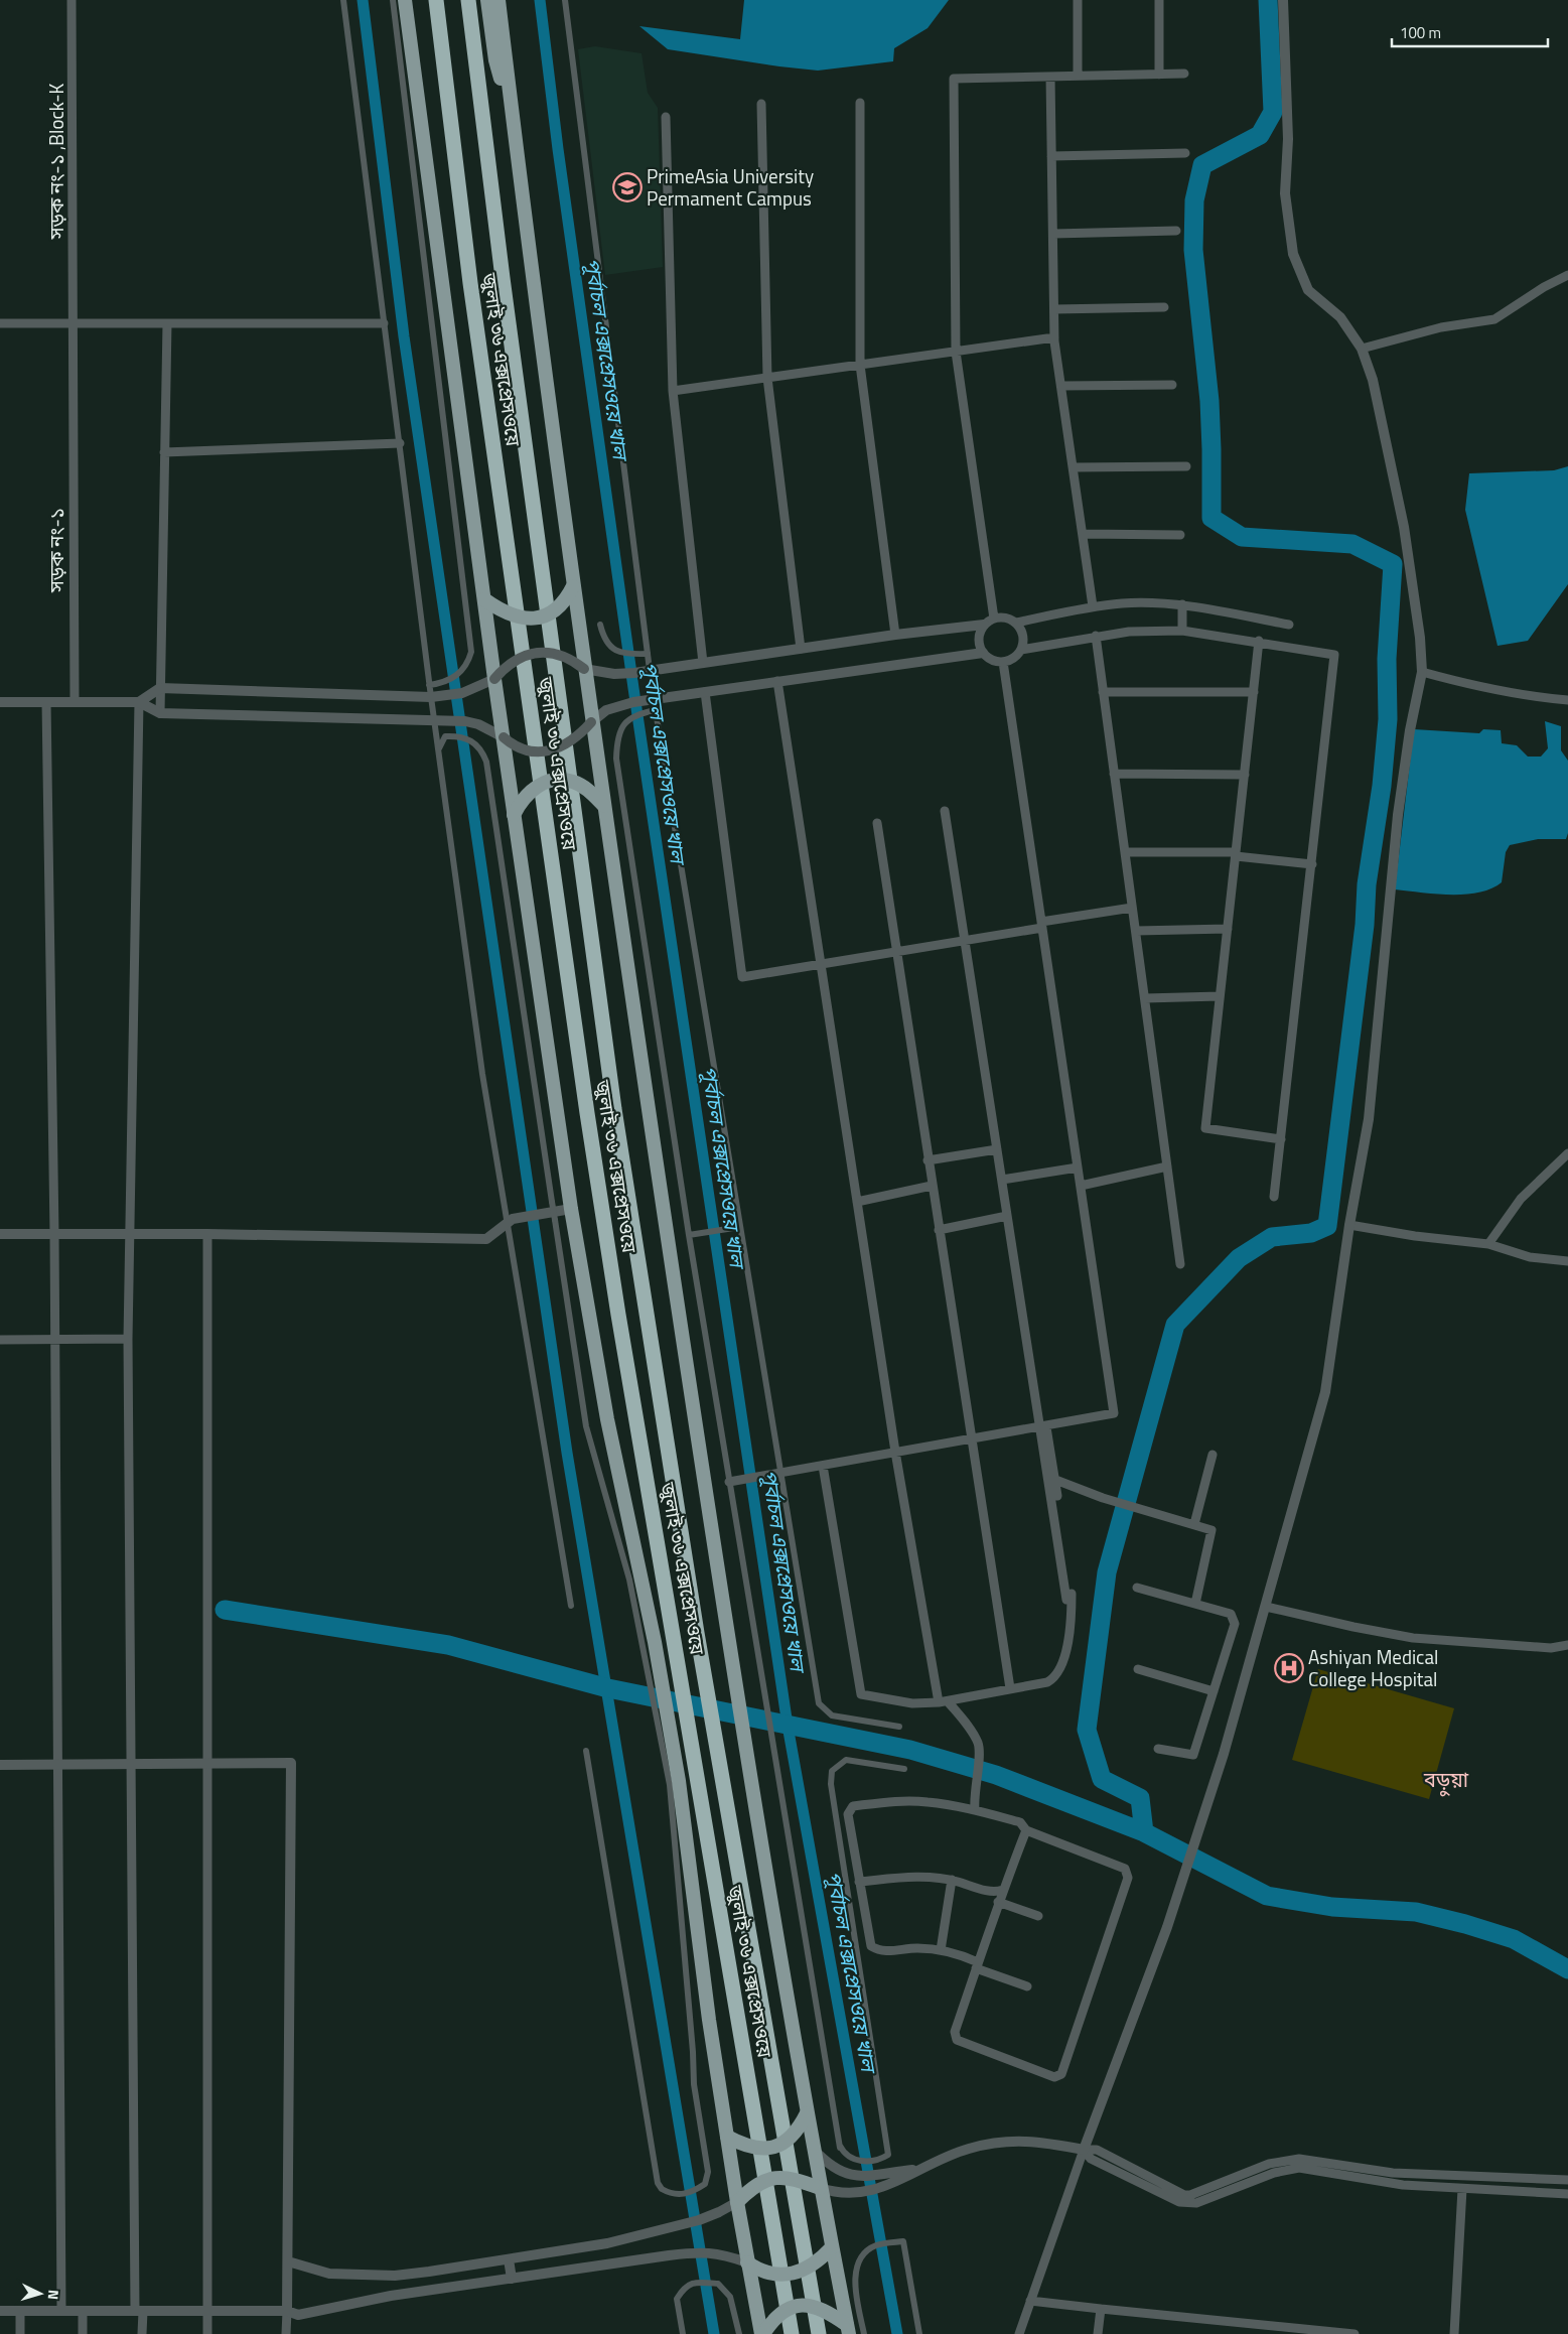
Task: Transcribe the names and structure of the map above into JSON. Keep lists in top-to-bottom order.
{
  "streets": {
    "highway": ["জুলাই ৩৬ এক্সপ্রেসওয়ে"],
    "street": ["সড়ক নং-১ ,Block-K", "সড়ক নং-১"]
  },
  "crossings": [
    ["সড়ক নং-১ ,Block-K", "সড়ক নং-১"]
  ],
  "districts": ["বড়ুয়া"],
  "water": ["পূর্বাচল এক্সপ্রেসওয়ে খাল"],
  "places": {
    "school or university": ["PrimeAsia University Permament Campus"],
    "hospital": ["Ashiyan Medical College Hospital"]
  },
  "scale_bar": "100 m",
  "north": "right"
}
